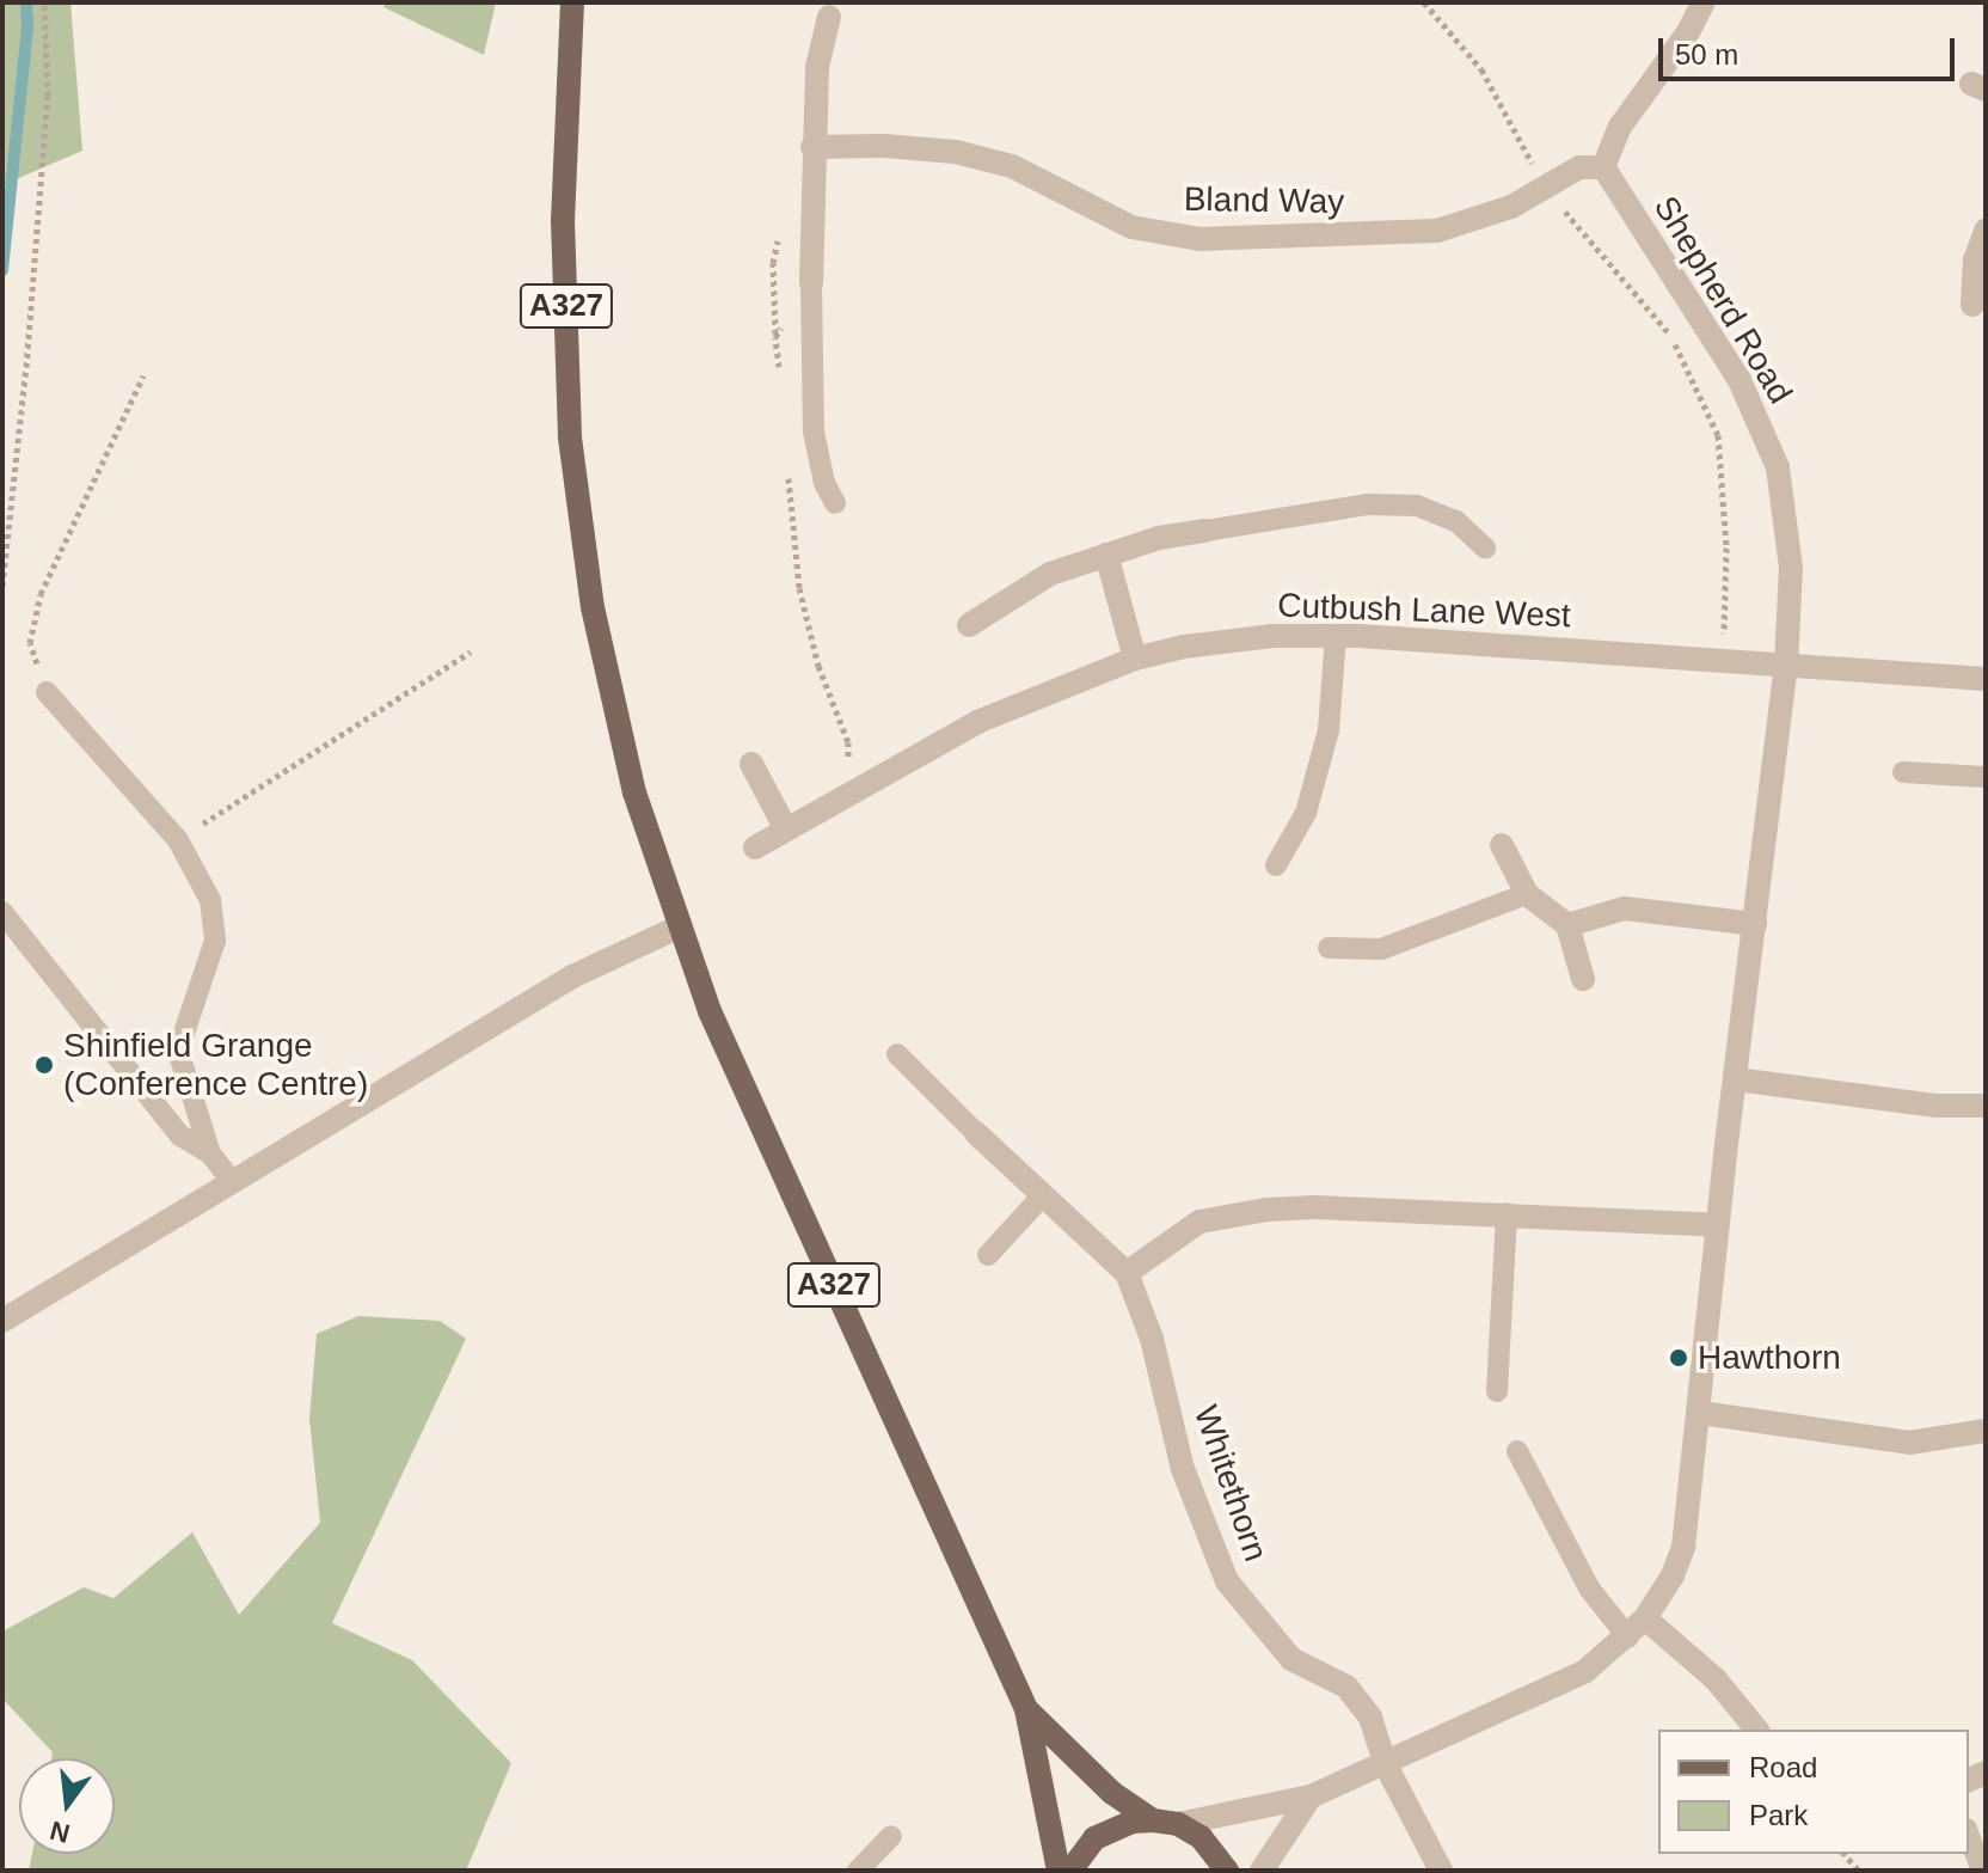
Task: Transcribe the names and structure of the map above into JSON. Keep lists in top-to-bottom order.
{
  "streets": {
    "main road": ["A327"],
    "street": [
      "Bland Way",
      "Shepherd Road",
      "Cutbush Lane West",
      "Whitethorn"
    ]
  },
  "crossings": [
    ["Bland Way", "Shepherd Road"],
    ["Shepherd Road", "Cutbush Lane West"]
  ],
  "places": ["Shinfield Grange (Conference Centre)", "Hawthorn"],
  "legend": ["Road", "Park"],
  "scale_bar": "50 m",
  "north": "bottom"
}
